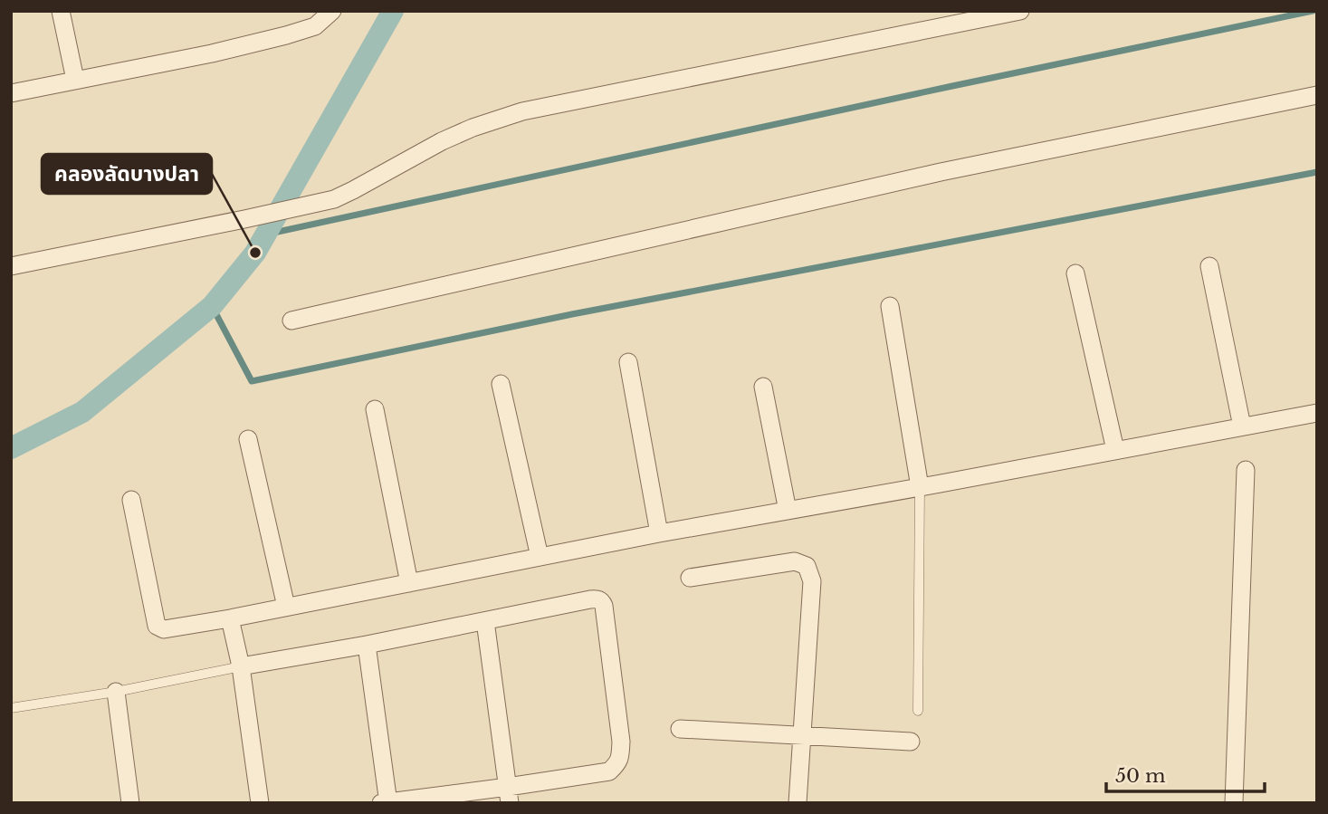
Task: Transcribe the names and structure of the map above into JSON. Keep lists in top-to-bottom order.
{
  "places": ["คลองลัดบางปลา"],
  "scale_bar": "50 m"
}
